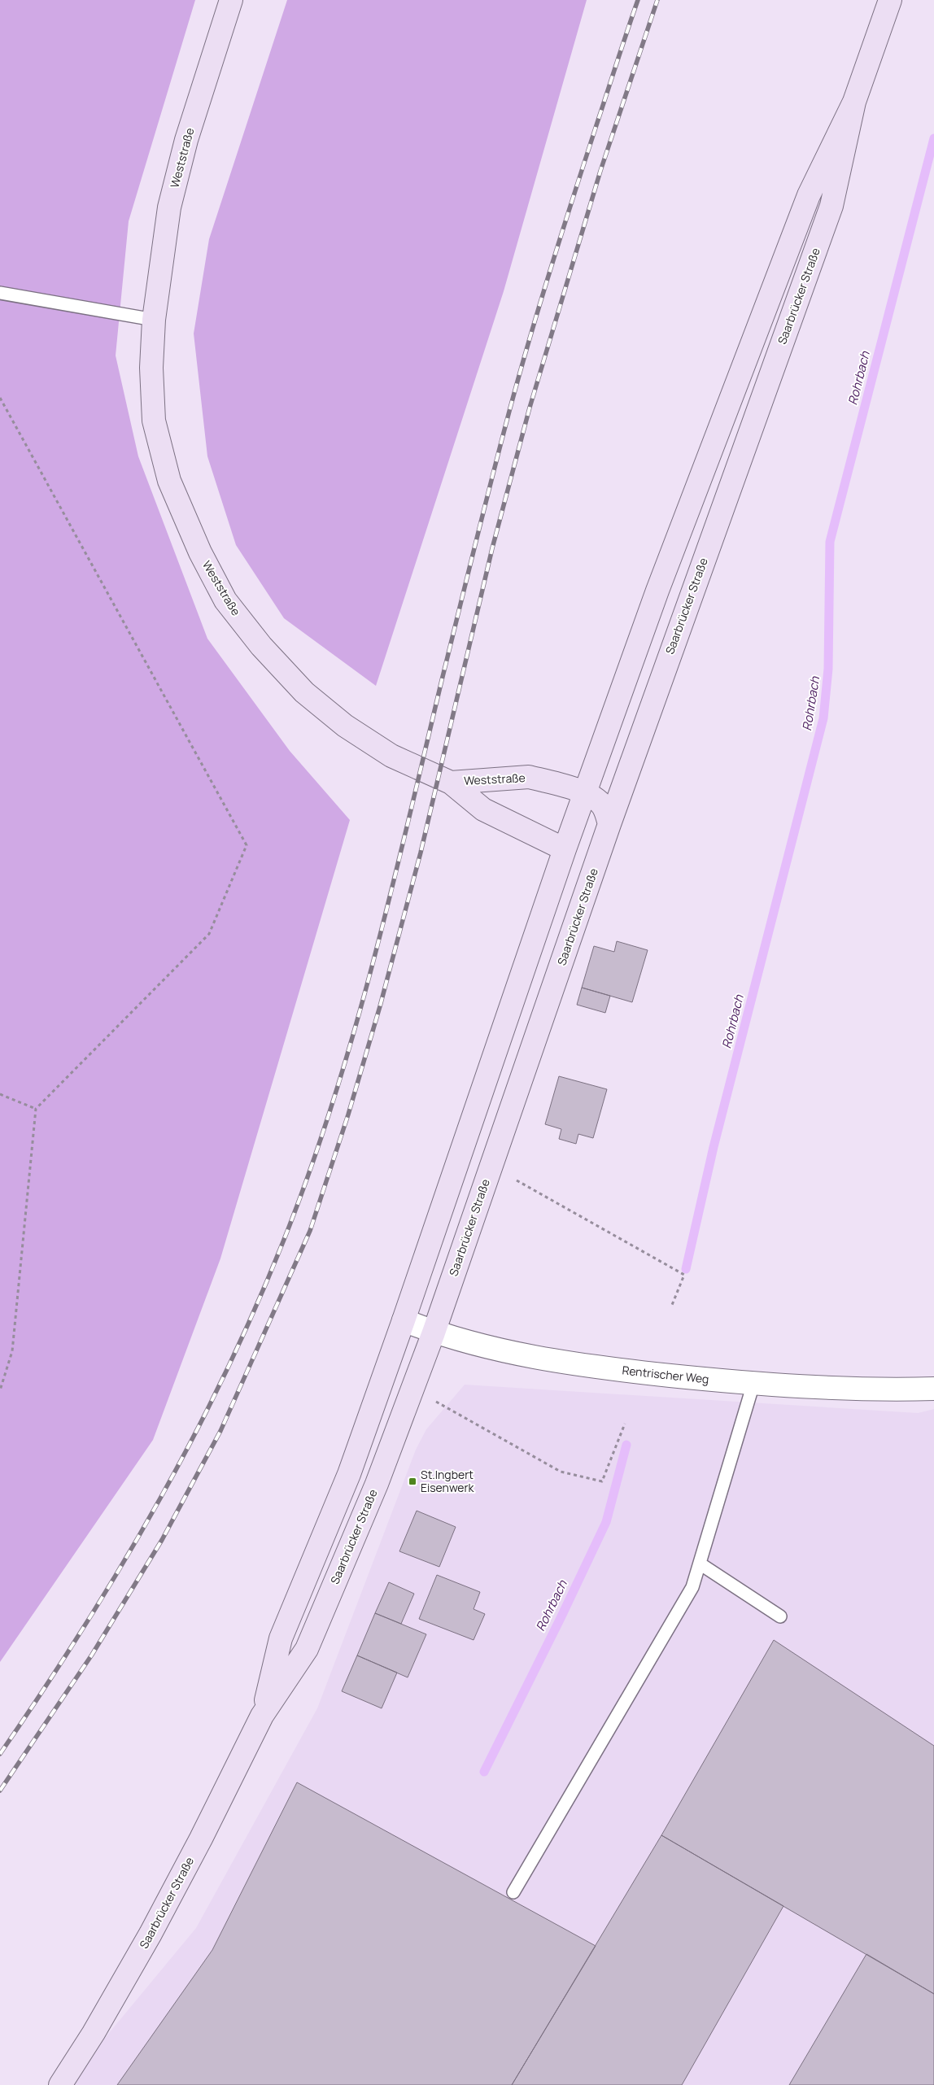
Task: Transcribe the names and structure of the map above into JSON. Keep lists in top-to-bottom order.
{
  "streets": {
    "main road": ["Weststraße", "Saarbrücker Straße"],
    "street": ["Rentrischer Weg"]
  },
  "crossings": [
    ["Weststraße", "Saarbrücker Straße"],
    ["Saarbrücker Straße", "Rentrischer Weg"]
  ],
  "water": ["Rohrbach"],
  "places": {
    "transit": ["St.Ingbert Eisenwerk"]
  }
}
